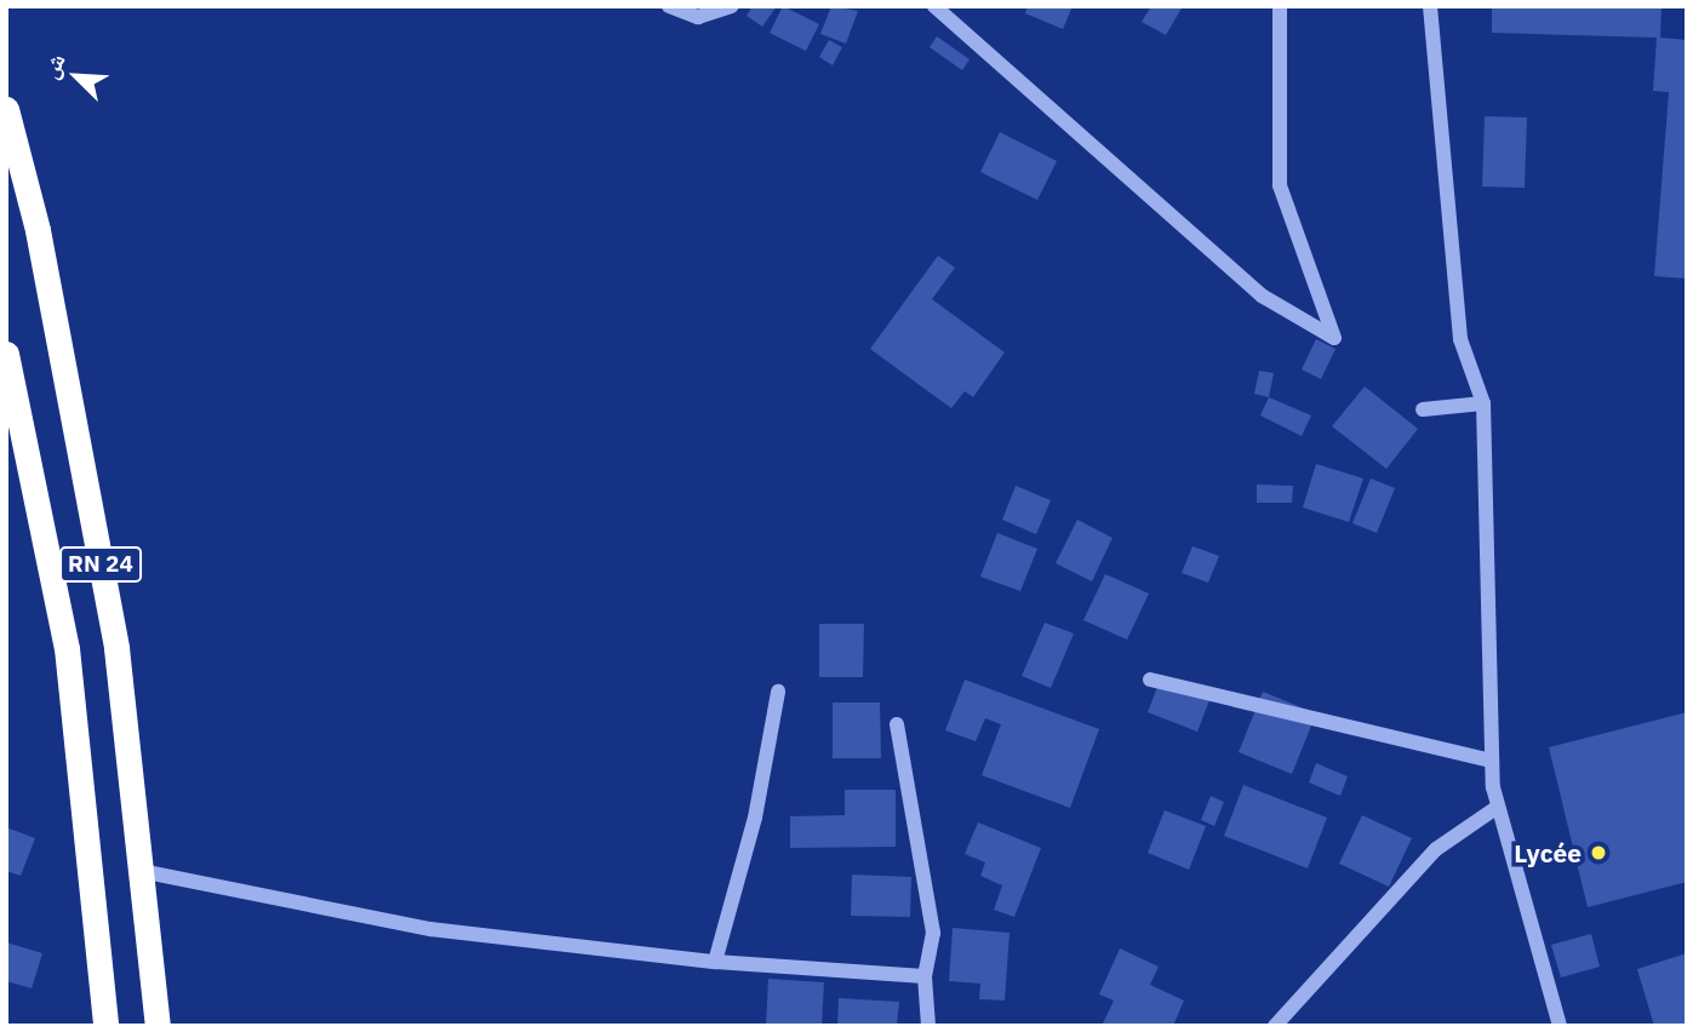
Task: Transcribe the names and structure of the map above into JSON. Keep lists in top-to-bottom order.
{
  "streets": {
    "highway": ["RN 24"]
  },
  "places": ["Lycée"],
  "north": "top left"
}
